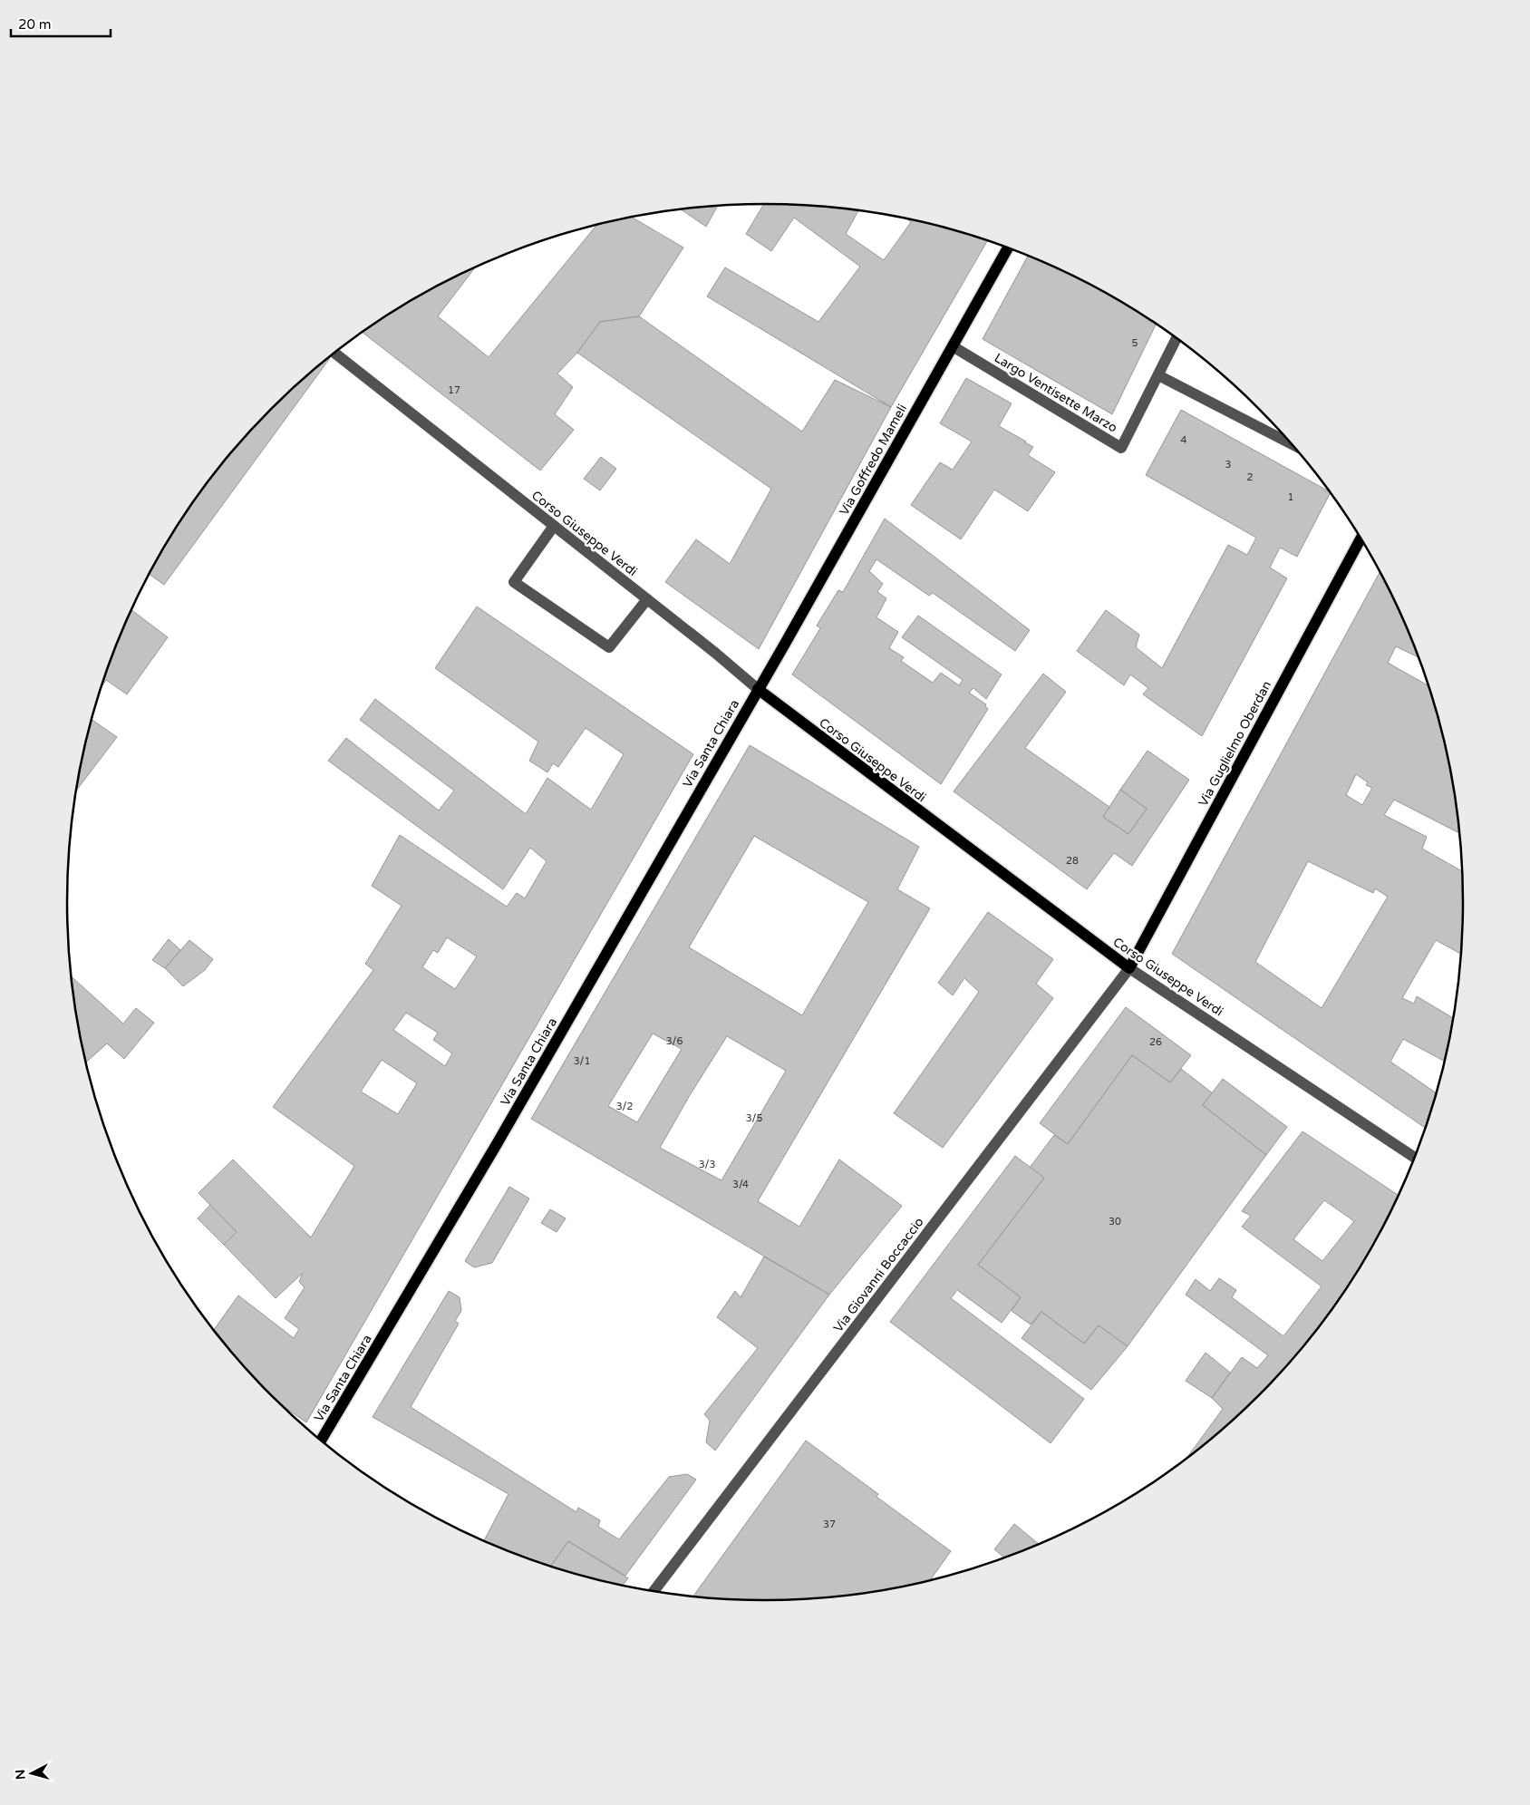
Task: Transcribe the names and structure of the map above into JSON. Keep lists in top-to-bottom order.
{
  "streets": {
    "main road": [
      "Via Goffredo Mameli",
      "Corso Giuseppe Verdi",
      "Via Santa Chiara",
      "Via Guglielmo Oberdan"
    ],
    "street": ["Largo Ventisette Marzo", "Via Giovanni Boccaccio"]
  },
  "crossings": [
    ["Largo Ventisette Marzo", "Via Goffredo Mameli"],
    ["Via Goffredo Mameli", "Corso Giuseppe Verdi"],
    ["Via Goffredo Mameli", "Via Santa Chiara"],
    ["Corso Giuseppe Verdi", "Via Santa Chiara"],
    ["Corso Giuseppe Verdi", "Via Guglielmo Oberdan"],
    ["Corso Giuseppe Verdi", "Via Giovanni Boccaccio"],
    ["Via Guglielmo Oberdan", "Via Giovanni Boccaccio"]
  ],
  "house_numbers": [
    "5",
    "17",
    "4",
    "3",
    "2",
    "1",
    "28",
    "3/6",
    "26",
    "3/1",
    "3/2",
    "3/5",
    "3/3",
    "3/4",
    "30",
    "37"
  ],
  "scale_bar": "20 m",
  "north": "left"
}
